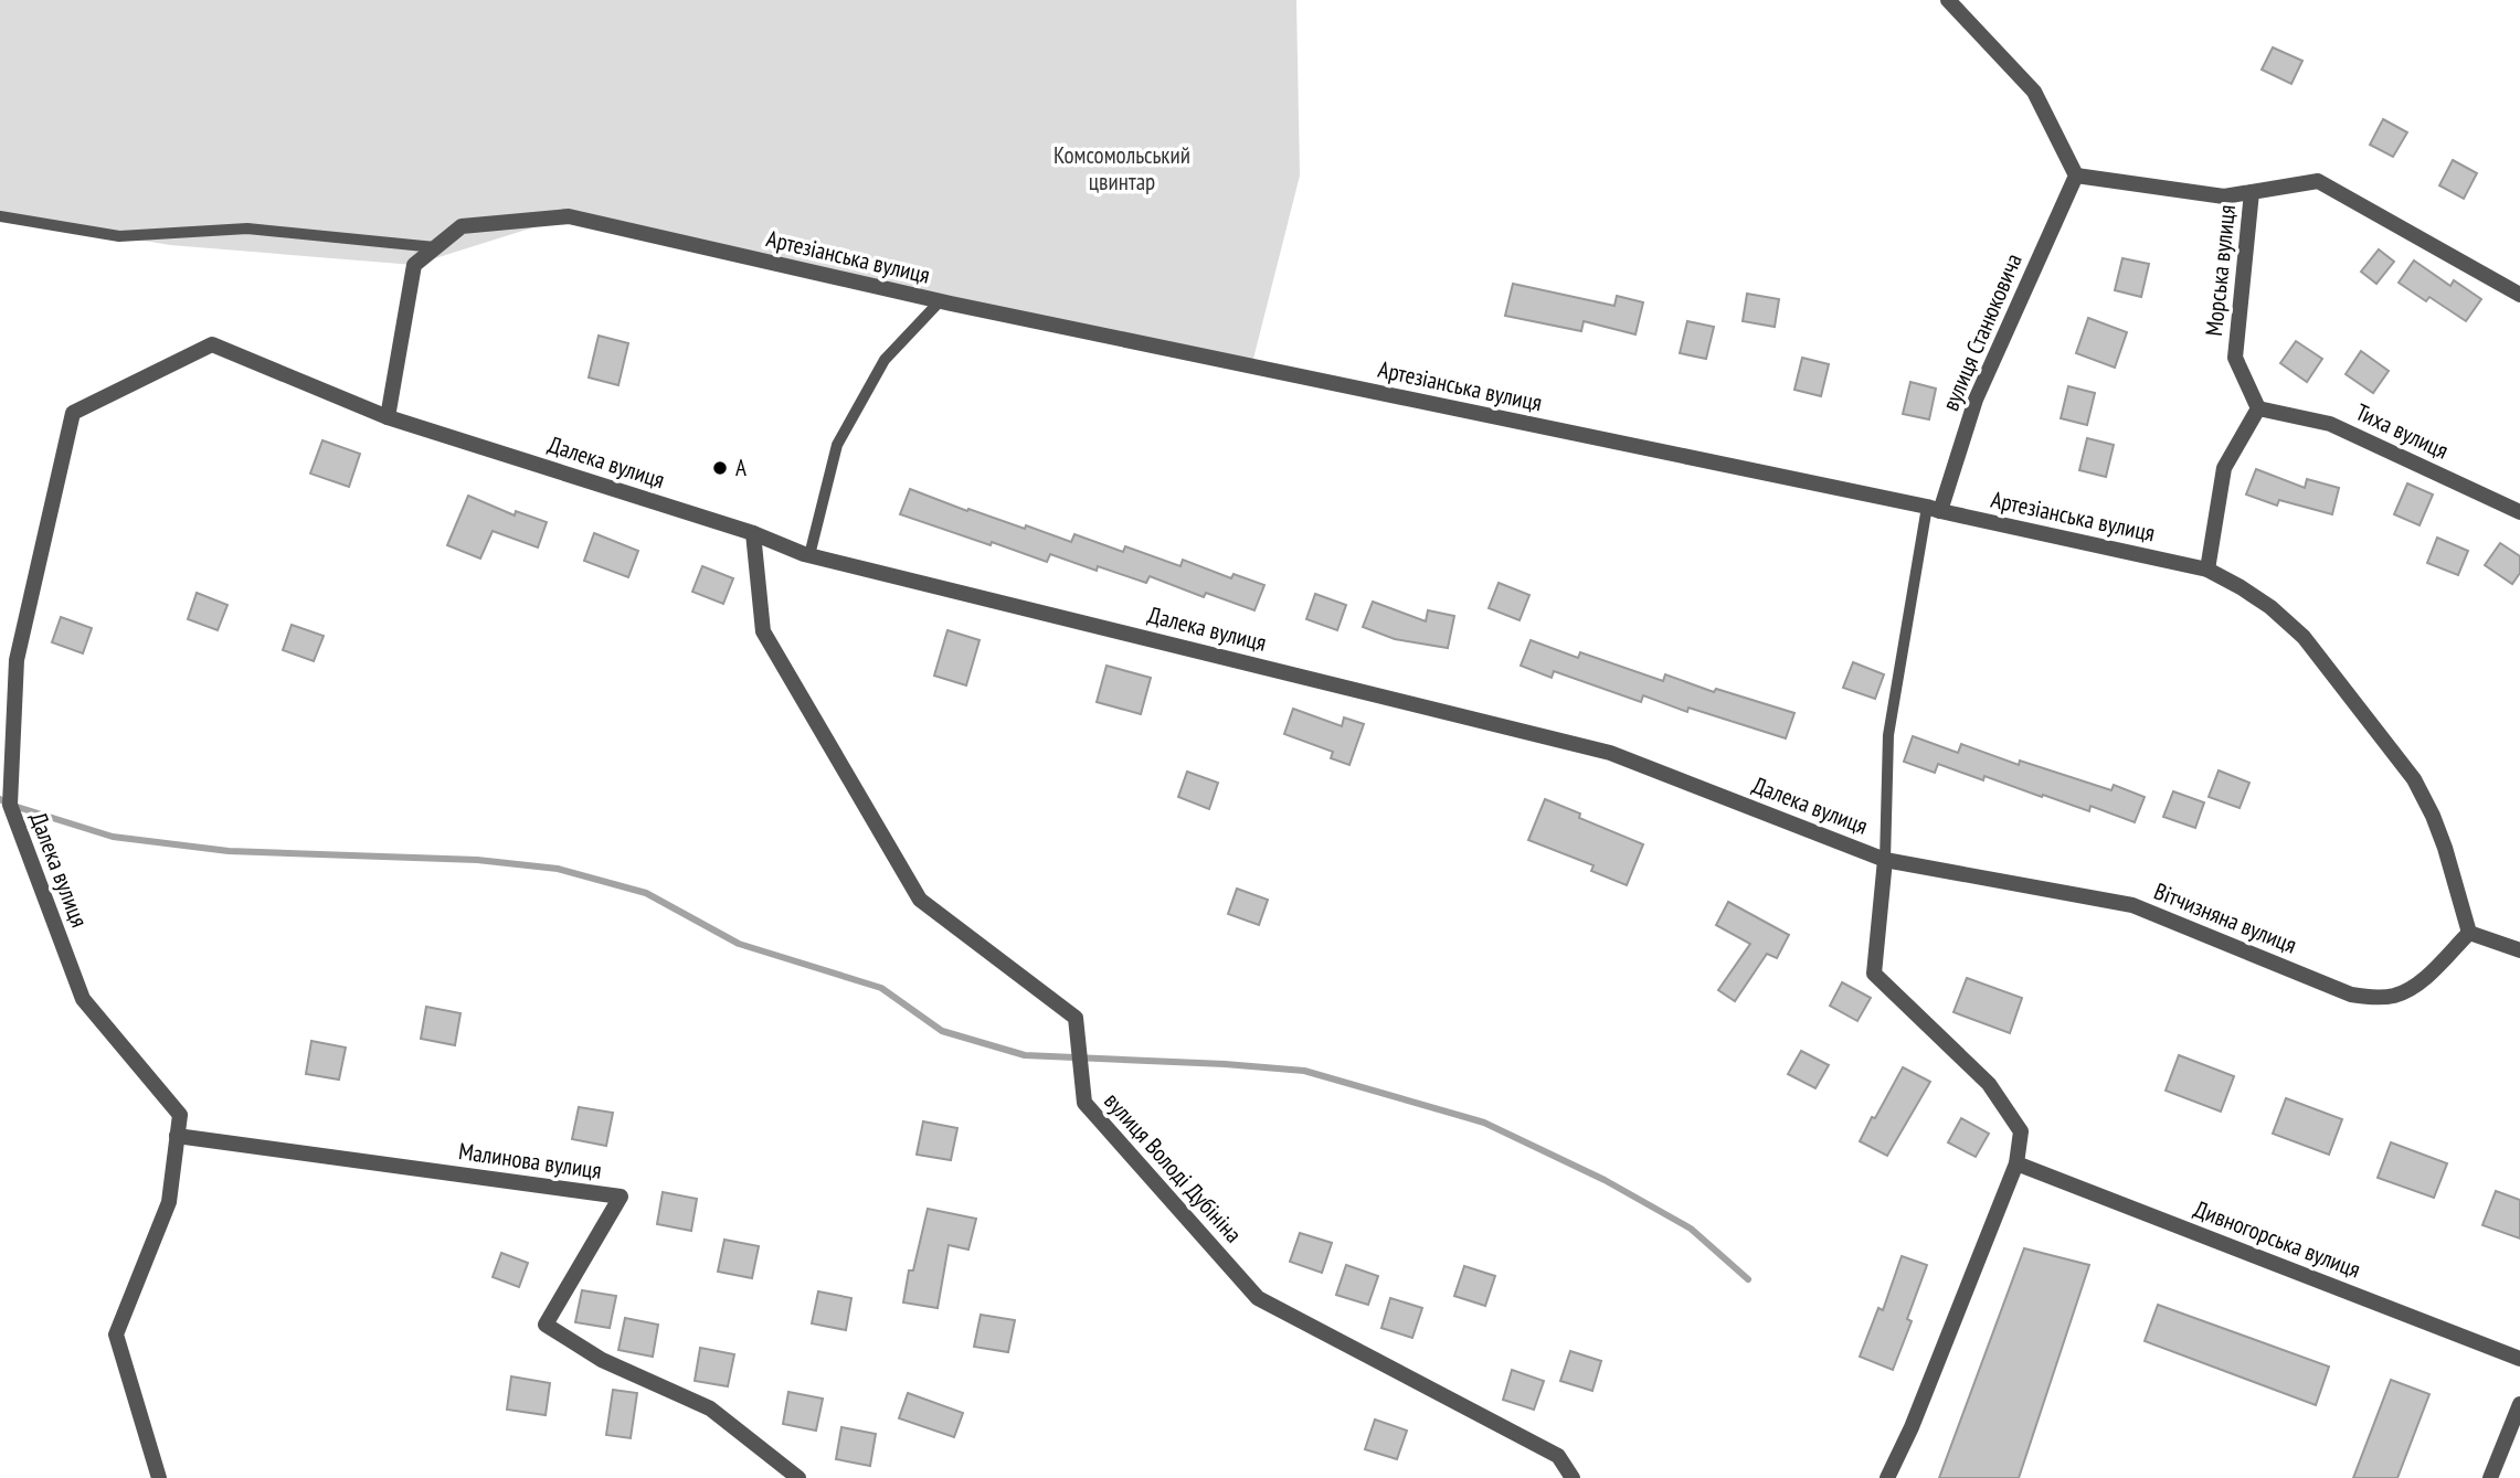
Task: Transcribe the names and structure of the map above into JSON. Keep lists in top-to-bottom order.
{
  "streets": {
    "street": [
      "Артезіанська вулиця",
      "Морська вулиця",
      "вулиця Станюковича",
      "Тиха вулиця",
      "Далека вулиця",
      "Вітчизняна вулиця",
      "Малинова вулиця",
      "вулиця Володі Дубініна",
      "Дивногорська вулиця"
    ]
  },
  "crossings": [
    ["Артезіанська вулиця", "вулиця Станюковича"],
    ["Артезіанська вулиця", "Далека вулиця"],
    ["Артезіанська вулиця", "Вітчизняна вулиця"],
    ["Морська вулиця", "Тиха вулиця"],
    ["Далека вулиця", "Вітчизняна вулиця"],
    ["Далека вулиця", "Малинова вулиця"],
    ["Далека вулиця", "вулиця Володі Дубініна"],
    ["Далека вулиця", "Дивногорська вулиця"]
  ],
  "parks": ["Комсомольський цвинтар"],
  "places": ["А"]
}
